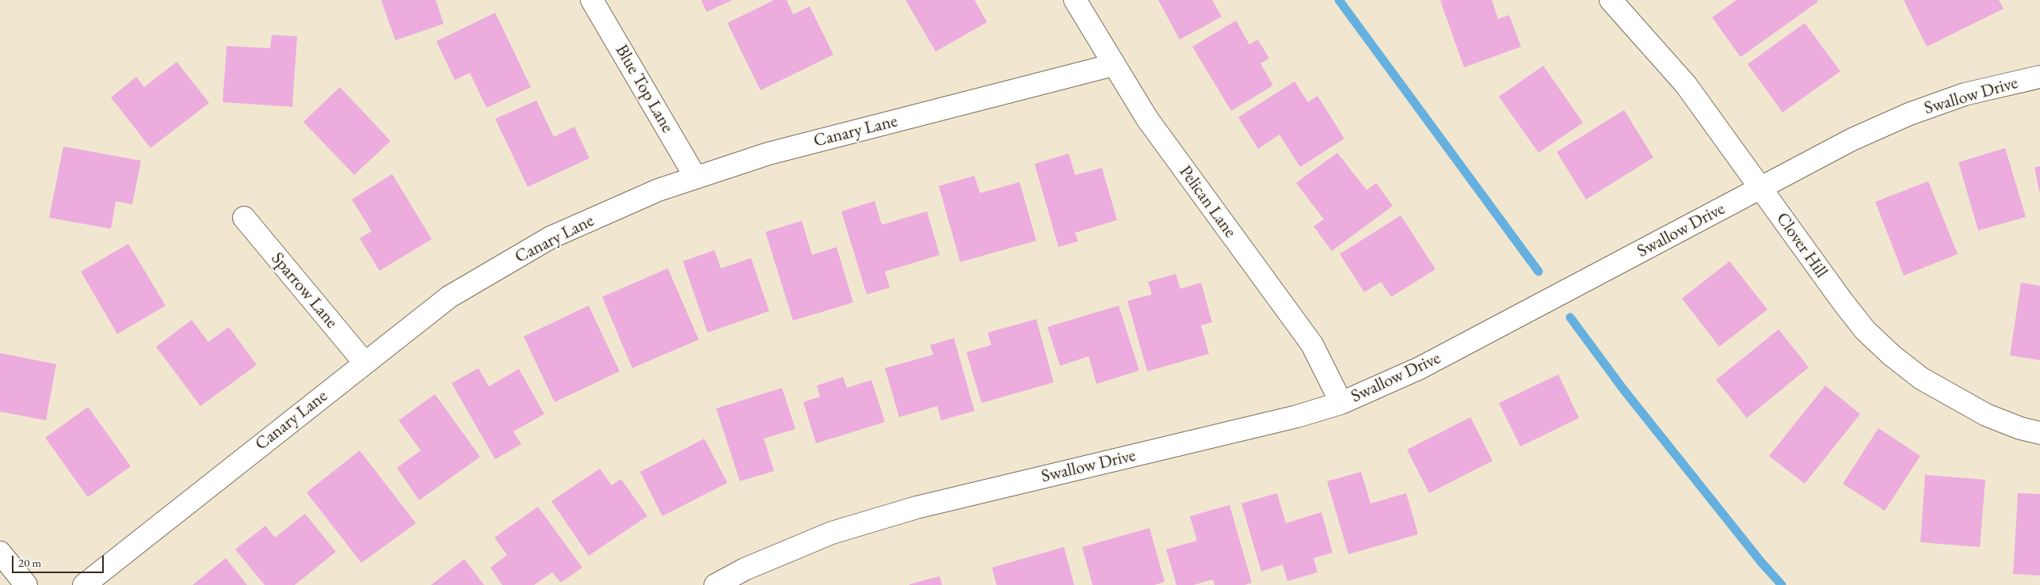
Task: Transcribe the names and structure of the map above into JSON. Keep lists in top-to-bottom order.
{
  "streets": {
    "street": [
      "Blue Top Lane",
      "Swallow Drive",
      "Canary Lane",
      "Pelican Lane",
      "Clover Hill",
      "Sparrow Lane"
    ]
  },
  "crossings": [
    ["Blue Top Lane", "Canary Lane"],
    ["Swallow Drive", "Pelican Lane"],
    ["Swallow Drive", "Clover Hill"],
    ["Canary Lane", "Pelican Lane"],
    ["Canary Lane", "Sparrow Lane"]
  ],
  "scale_bar": "20 m"
}
